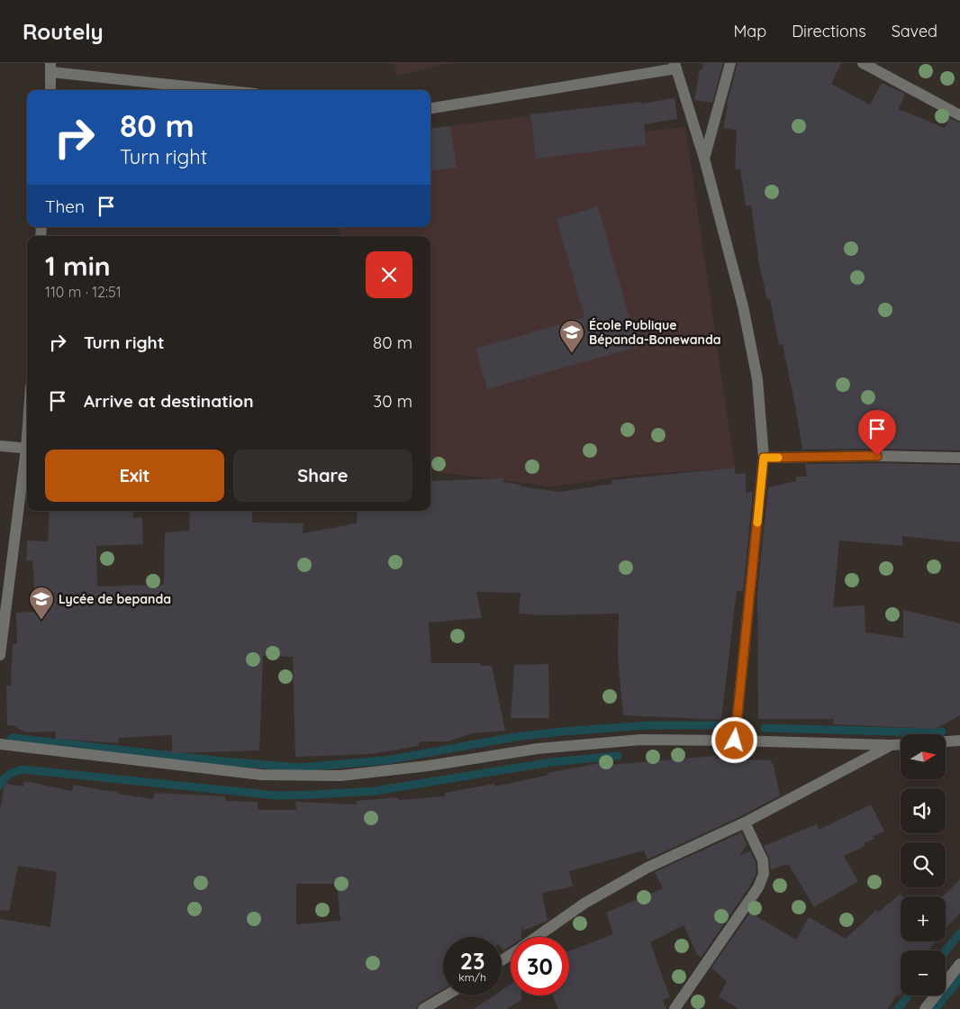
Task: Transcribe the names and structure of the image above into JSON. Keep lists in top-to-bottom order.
{
  "places": {
    "school or university": ["École Publique Bépanda-Bonewanda", "Lycée de bepanda"]
  },
  "north": "right",
  "page": {
    "header": "Routely",
    "nav": ["Map", "Directions", "Saved"],
    "turn": ["80 m", "Turn right"],
    "then": "Then",
    "heading": ["1 min", "110 m · 12:51"],
    "list": [
      {
        "name": "Turn right",
        "value": "80 m"
      },
      {
        "name": "Arrive at destination",
        "value": "30 m"
      }
    ],
    "buttons": ["Exit", "Share"],
    "map_buttons": ["+", "−"],
    "speed": "23 km/h",
    "limit": "30"
  }
}
